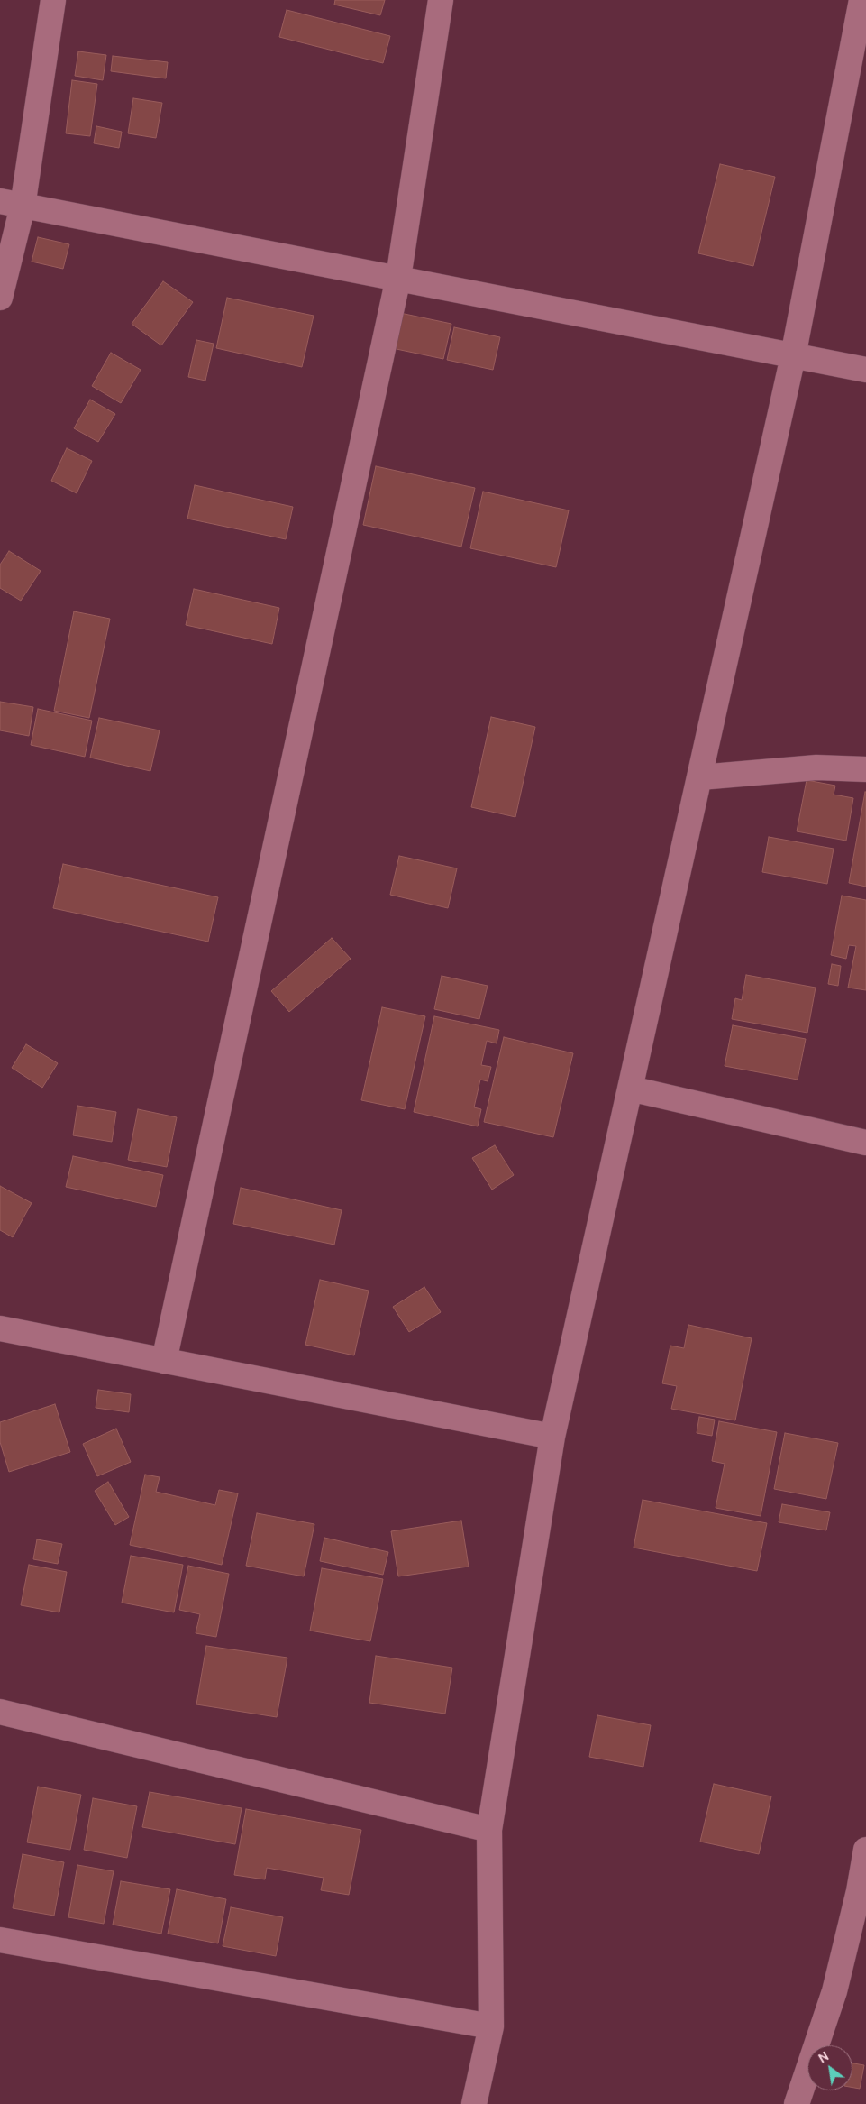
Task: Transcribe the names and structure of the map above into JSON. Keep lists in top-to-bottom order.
{
  "north": "top left"
}
